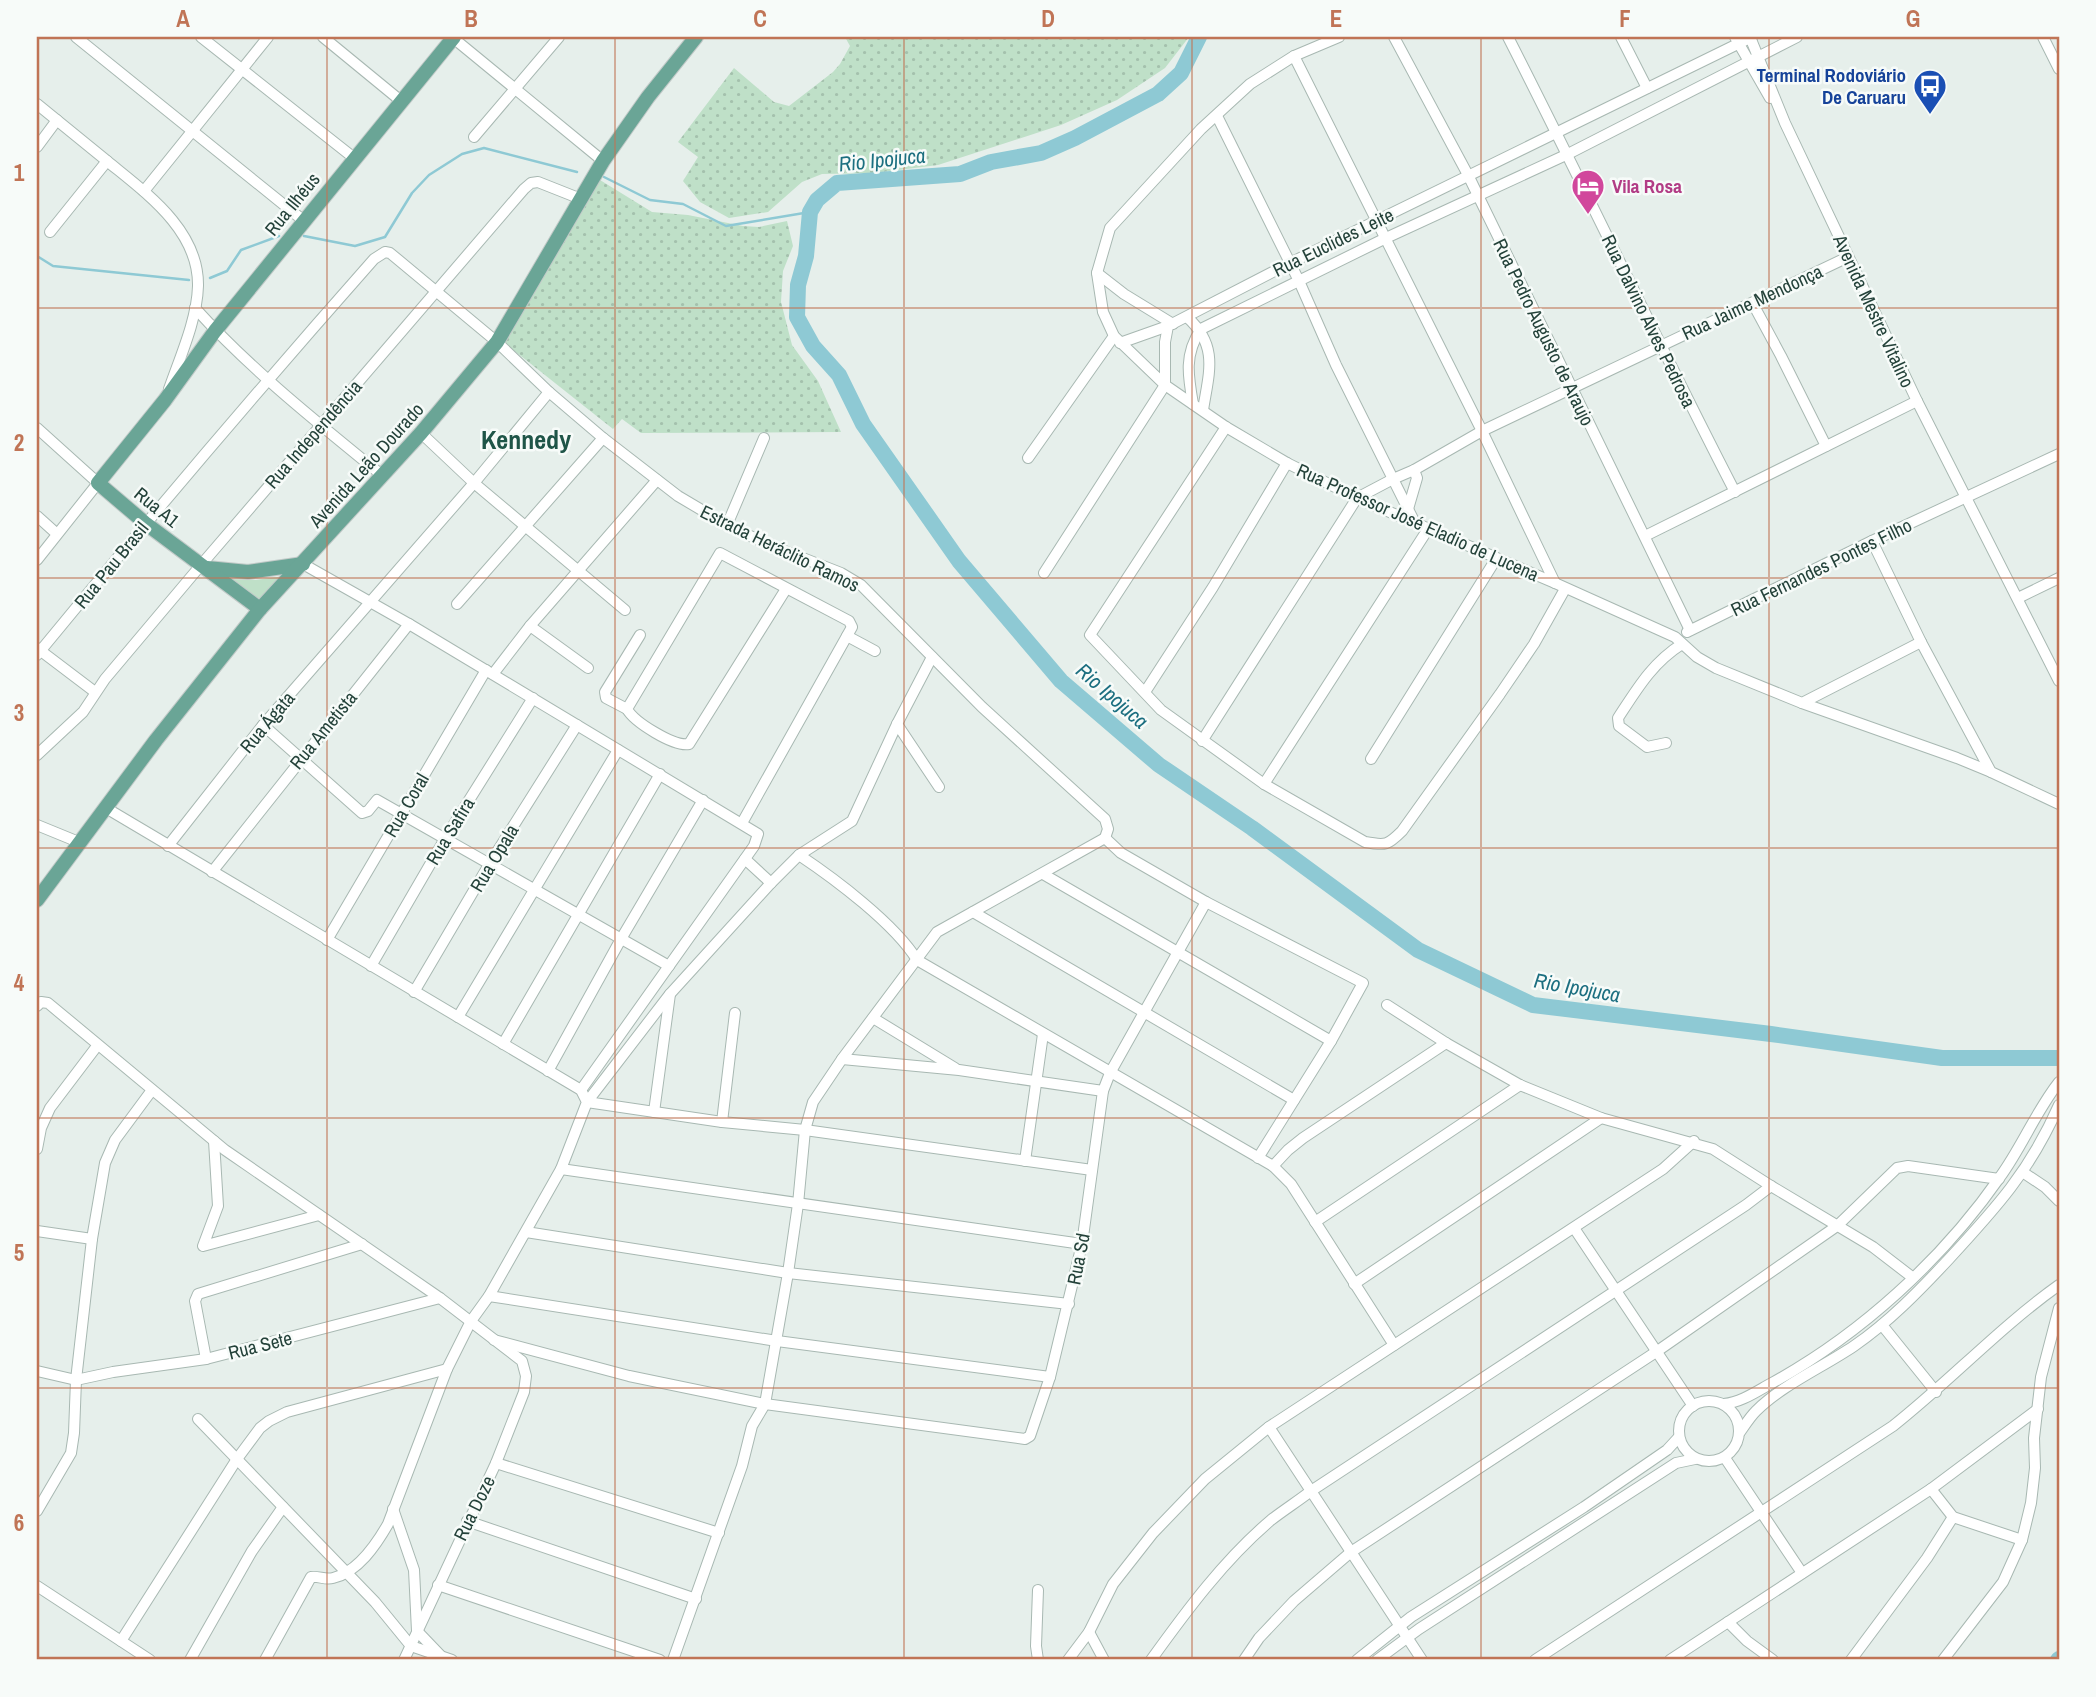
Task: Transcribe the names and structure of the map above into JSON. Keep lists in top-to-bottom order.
{
  "streets": {
    "main road": ["Rua Ilhéus", "Avenida Leão Dourado", "Rua A1"],
    "street": [
      "Rua Euclides Leite",
      "Rua Jaime Mendonça",
      "Avenida Mestre Vitalino",
      "Rua Dalvino Alves Pedrosa",
      "Rua Pedro Augusto de Araujo",
      "Rua Independência",
      "Rua Professor José Eladio de Lucena",
      "Estrada Heráclito Ramos",
      "Rua Pau Brasil",
      "Rua Fernandes Pontes Filho",
      "Rua Ágata",
      "Rua Ametista",
      "Rua Coral",
      "Rua Safira",
      "Rua Opala",
      "Rua Sd",
      "Rua Sete",
      "Rua Doze"
    ]
  },
  "crossings": [
    ["Rua Ilhéus", "Rua A1"],
    ["Rua Euclides Leite", "Avenida Mestre Vitalino"],
    ["Rua Euclides Leite", "Rua Dalvino Alves Pedrosa"],
    ["Rua Euclides Leite", "Rua Pedro Augusto de Araujo"],
    ["Rua Euclides Leite", "Rua Professor José Eladio de Lucena"],
    ["Rua Jaime Mendonça", "Avenida Mestre Vitalino"],
    ["Rua Jaime Mendonça", "Rua Dalvino Alves Pedrosa"],
    ["Rua Jaime Mendonça", "Rua Pedro Augusto de Araujo"],
    ["Rua Jaime Mendonça", "Rua Professor José Eladio de Lucena"],
    ["Avenida Mestre Vitalino", "Rua Fernandes Pontes Filho"],
    ["Rua Pedro Augusto de Araujo", "Rua Fernandes Pontes Filho"],
    ["Rua Independência", "Avenida Leão Dourado"],
    ["Rua Independência", "Rua A1"],
    ["Rua Independência", "Estrada Heráclito Ramos"],
    ["Avenida Leão Dourado", "Rua A1"],
    ["Avenida Leão Dourado", "Estrada Heráclito Ramos"],
    ["Rua A1", "Rua Pau Brasil"],
    ["Rua Professor José Eladio de Lucena", "Rua Fernandes Pontes Filho"],
    ["Estrada Heráclito Ramos", "Rua Pau Brasil"],
    ["Estrada Heráclito Ramos", "Rua Ágata"],
    ["Estrada Heráclito Ramos", "Rua Coral"]
  ],
  "districts": ["Kennedy"],
  "water": ["Rio Ipojuca"],
  "places": {
    "bus stop": ["Terminal Rodoviário De Caruaru"],
    "hotel": ["Vila Rosa"]
  },
  "grid": {
    "columns": [
      "A",
      "B",
      "C",
      "D",
      "E",
      "F",
      "G"
    ],
    "rows": [
      "1",
      "2",
      "3",
      "4",
      "5",
      "6"
    ]
  }
}
